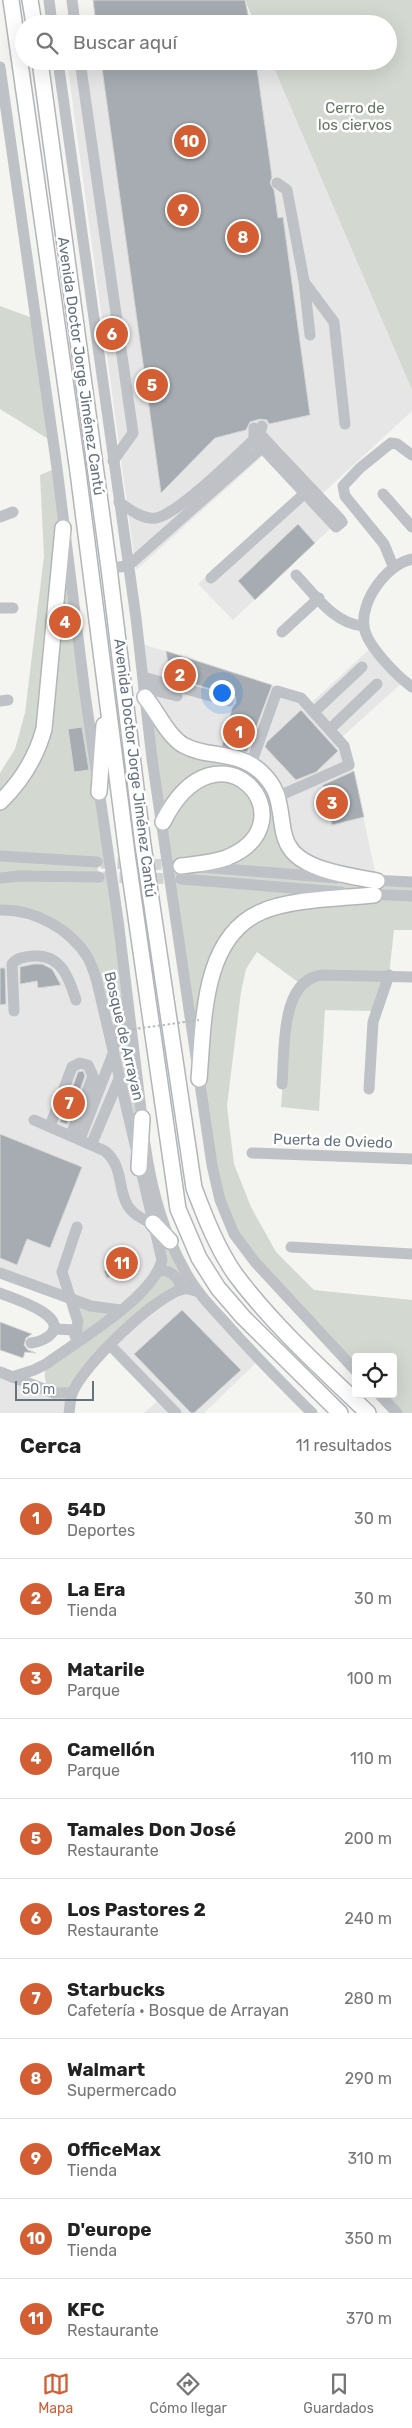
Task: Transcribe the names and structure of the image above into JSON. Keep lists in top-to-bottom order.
{
  "streets": {
    "main road": ["Avenida Doctor Jorge Jiménez Cantú"],
    "street": ["Bosque de Arrayan", "Puerta de Oviedo"]
  },
  "parks": ["Cerro de los ciervos"],
  "scale_bar": "50 m",
  "page": {
    "search": "Buscar aquí",
    "pins": [
      "10",
      "9",
      "8",
      "6",
      "5",
      "4",
      "2",
      "1",
      "3",
      "7",
      "11"
    ],
    "scale": "50 m",
    "heading": ["Cerca", "11 resultados"],
    "list": [
      {
        "mark": "1",
        "name": "54D",
        "note": "Deportes",
        "value": "30 m"
      },
      {
        "mark": "2",
        "name": "La Era",
        "note": "Tienda",
        "value": "30 m"
      },
      {
        "mark": "3",
        "name": "Matarile",
        "note": "Parque",
        "value": "100 m"
      },
      {
        "mark": "4",
        "name": "Camellón",
        "note": "Parque",
        "value": "110 m"
      },
      {
        "mark": "5",
        "name": "Tamales Don José",
        "note": "Restaurante",
        "value": "200 m"
      },
      {
        "mark": "6",
        "name": "Los Pastores 2",
        "note": "Restaurante",
        "value": "240 m"
      },
      {
        "mark": "7",
        "name": "Starbucks",
        "note": "Cafetería · Bosque de Arrayan",
        "value": "280 m"
      },
      {
        "mark": "8",
        "name": "Walmart",
        "note": "Supermercado",
        "value": "290 m"
      },
      {
        "mark": "9",
        "name": "OfficeMax",
        "note": "Tienda",
        "value": "310 m"
      },
      {
        "mark": "10",
        "name": "D'europe",
        "note": "Tienda",
        "value": "350 m"
      },
      {
        "mark": "11",
        "name": "KFC",
        "note": "Restaurante",
        "value": "370 m"
      }
    ],
    "nav": ["Mapa", "Cómo llegar", "Guardados"]
  }
}
